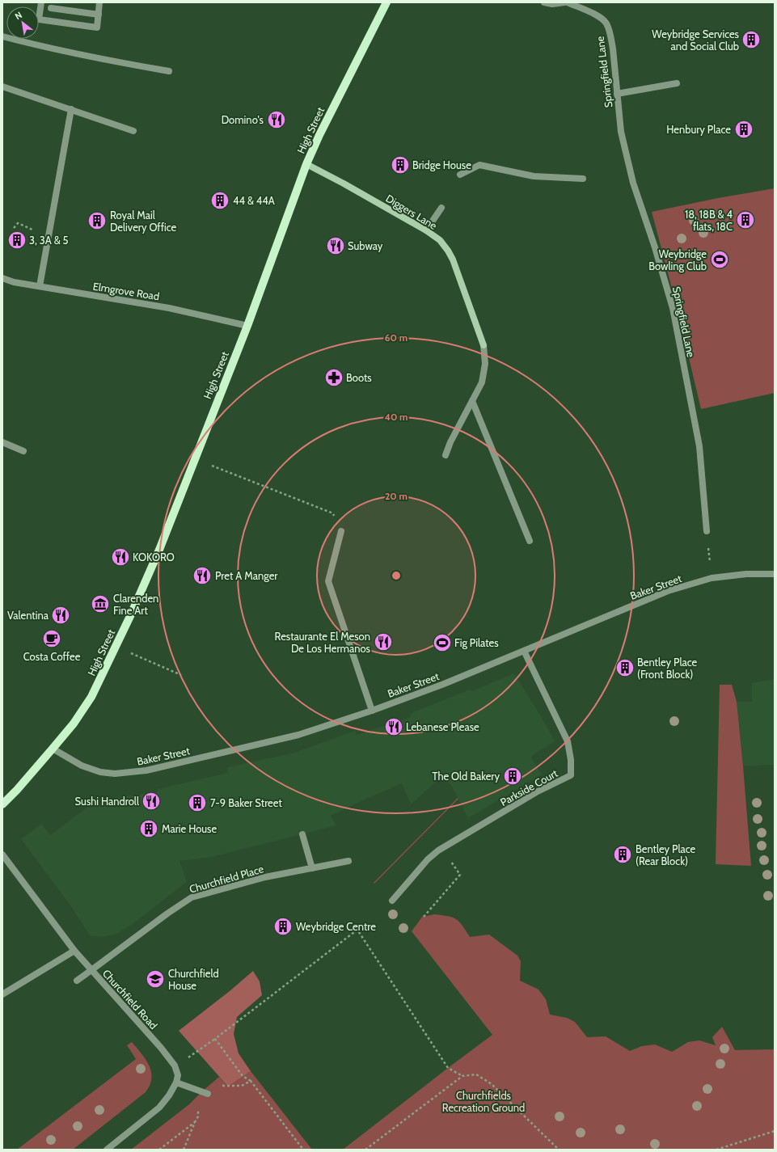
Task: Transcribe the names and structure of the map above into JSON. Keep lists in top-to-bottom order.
{
  "streets": {
    "main road": ["High Street"],
    "street": [
      "Springfield Lane",
      "Diggers Lane",
      "Elmgrove Road",
      "Baker Street",
      "Parkside Court",
      "Churchfield Place",
      "Churchfield Road"
    ]
  },
  "crossings": [
    ["High Street", "Diggers Lane"],
    ["High Street", "Elmgrove Road"],
    ["High Street", "Baker Street"],
    ["Baker Street", "Parkside Court"],
    ["Churchfield Place", "Churchfield Road"]
  ],
  "parks": ["Churchfields Recreation Ground"],
  "places": {
    "building": [
      "Weybridge Services and Social Club",
      "Henbury Place",
      "Bridge House",
      "44 & 44A",
      "18, 18B & 4 flats, 18C",
      "Royal Mail Delivery Office",
      "3, 3A & 5",
      "Bentley Place (Front Block)",
      "The Old Bakery",
      "7-9 Baker Street",
      "Marie House",
      "Bentley Place (Rear Block)",
      "Weybridge Centre"
    ],
    "restaurant": [
      "Domino's",
      "Subway",
      "KOKORO",
      "Pret A Manger",
      "Valentina",
      "Restaurante El Meson De Los Hermanos",
      "Lebanese Please",
      "Sushi Handroll"
    ],
    "sports": ["Weybridge Bowling Club", "Fig Pilates"],
    "pharmacy": ["Boots"],
    "museum": ["Clarenden Fine Art"],
    "cafe": ["Costa Coffee"],
    "school or university": ["Churchfield House"]
  },
  "north": "top left",
  "rings": ["60 m", "40 m", "20 m"]
}
